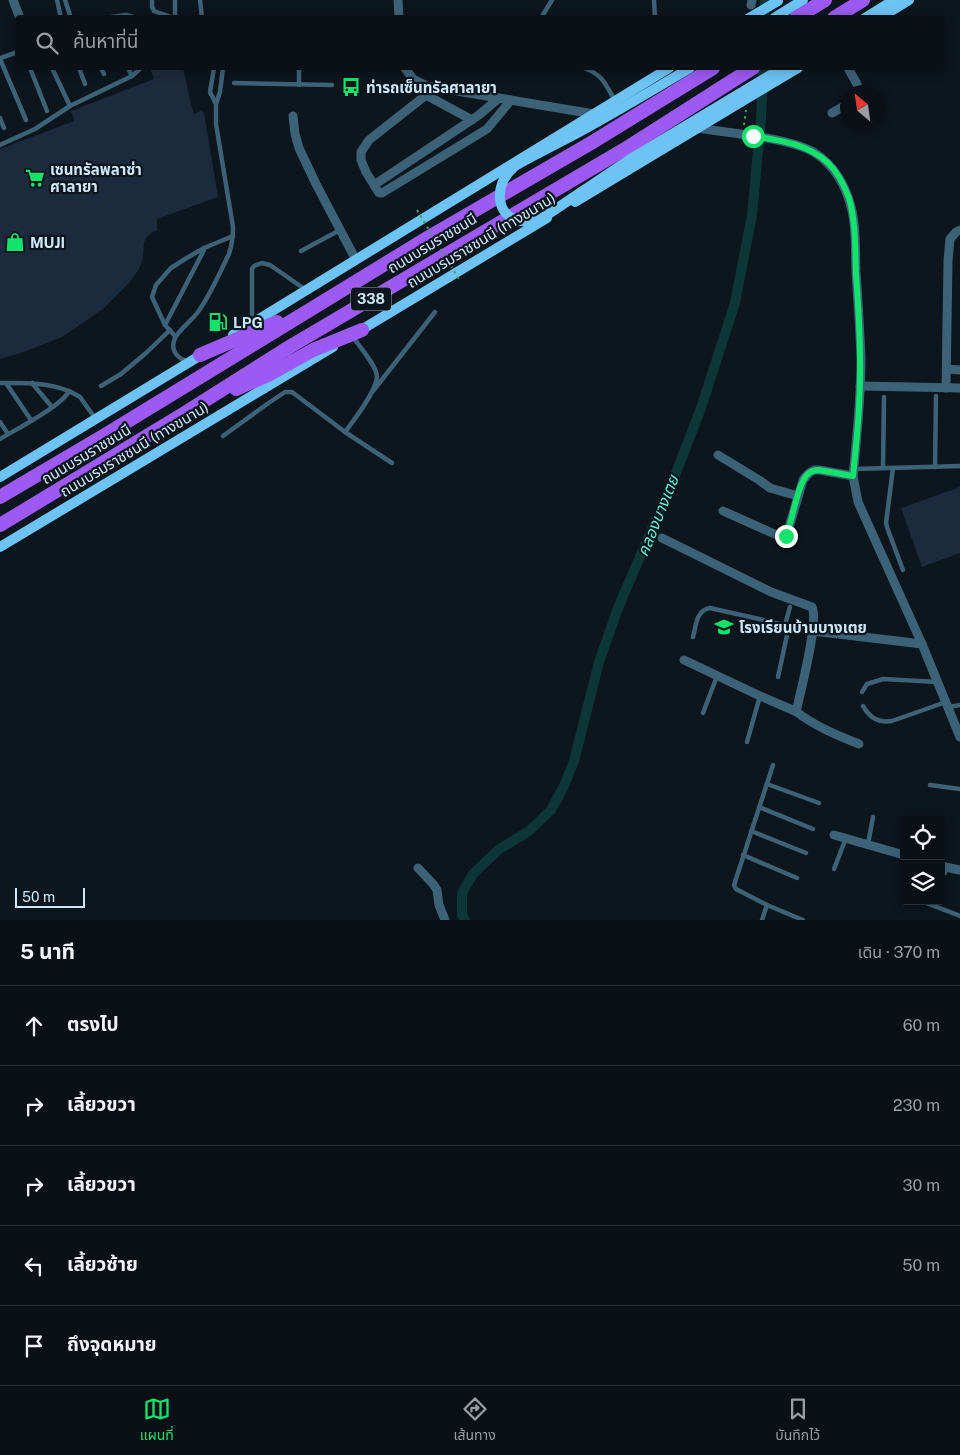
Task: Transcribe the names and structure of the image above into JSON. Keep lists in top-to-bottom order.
{
  "streets": {
    "highway": ["ถนนบรมราชชนนี", "338"],
    "main road": ["ถนนบรมราชชนนี (ทางขนาน)"]
  },
  "water": ["คลองบางเตย"],
  "places": {
    "bus stop": ["ท่ารถเซ็นทรัลศาลายา"],
    "supermarket": ["เซนทรัลพลาซ่า ศาลายา"],
    "shop": ["MUJI"],
    "fuel station": ["LPG"],
    "school or university": ["โรงเรียนบ้านบางเตย"]
  },
  "scale_bar": "50 m",
  "north": "top left",
  "page": {
    "search": "ค้นหาที่นี่",
    "scale": "50 m",
    "heading": ["5 นาที", "เดิน · 370 m"],
    "list": [
      ["ตรงไป", "60 m"],
      ["เลี้ยวขวา", "230 m"],
      ["เลี้ยวขวา", "30 m"],
      ["เลี้ยวซ้าย", "50 m"],
      "ถึงจุดหมาย"
    ],
    "nav": ["แผนที่", "เส้นทาง", "บันทึกไว้"]
  }
}
